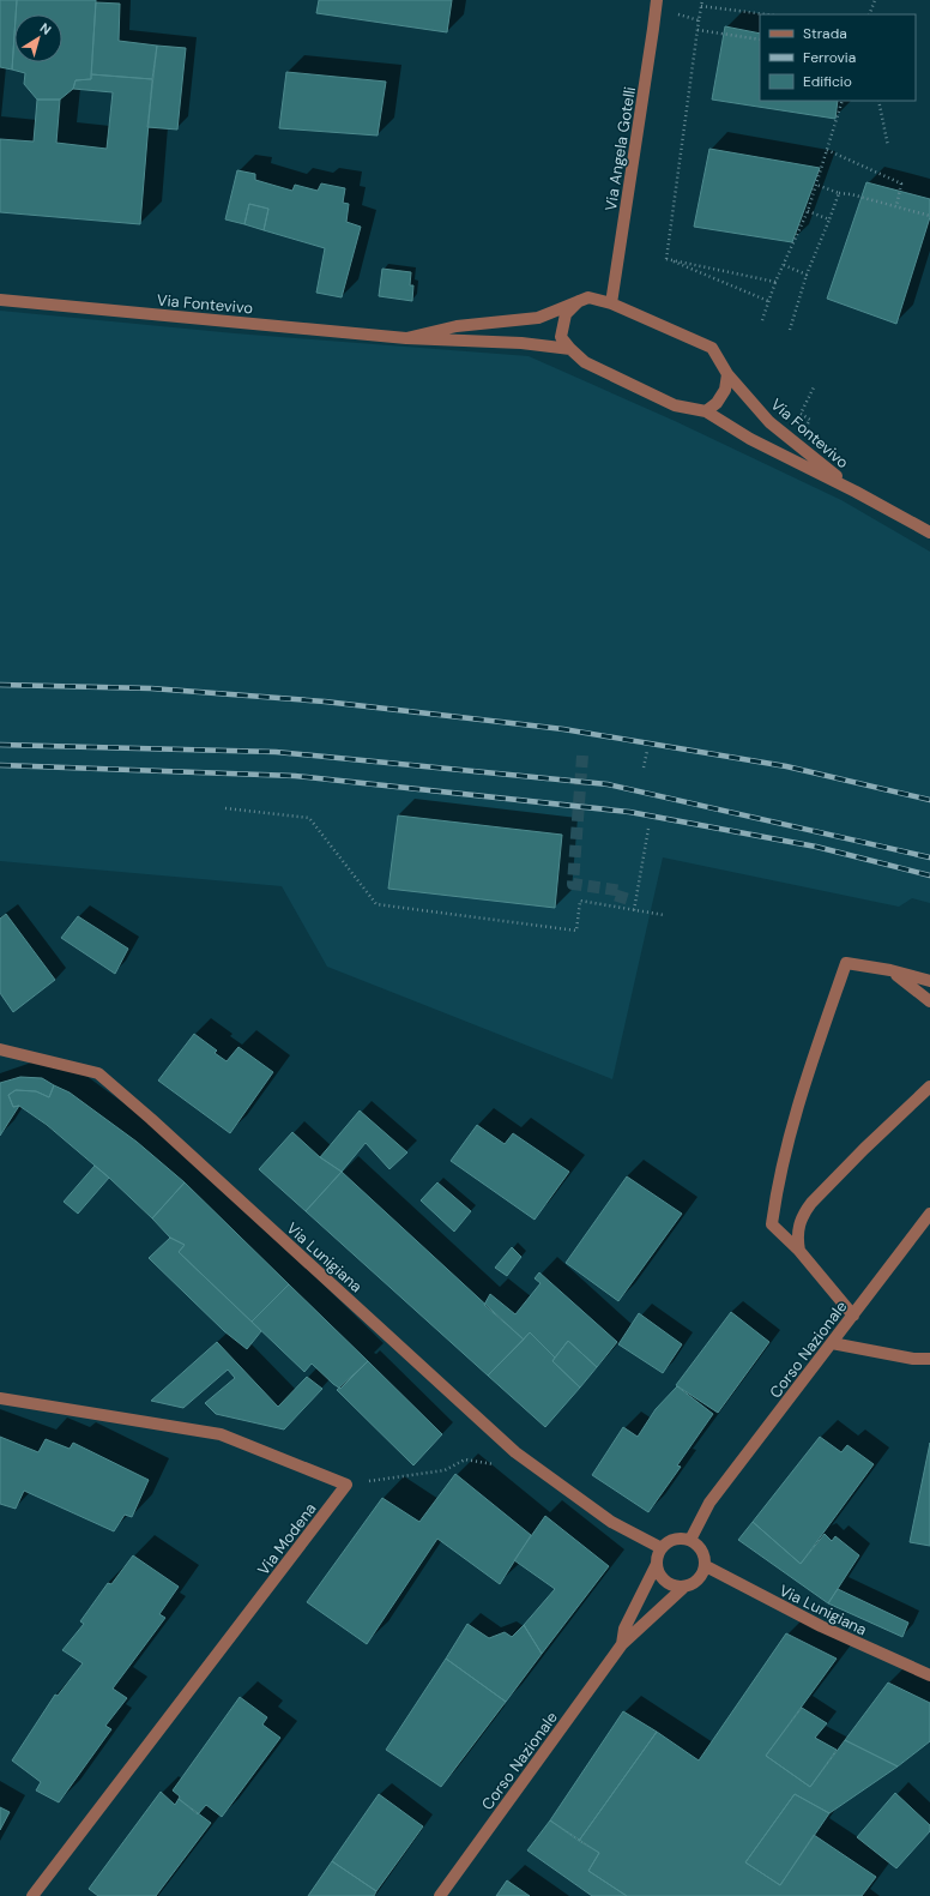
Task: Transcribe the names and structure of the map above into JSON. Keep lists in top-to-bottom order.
{
  "streets": {
    "street": [
      "Via Angela Gotelli",
      "Via Fontevivo",
      "Via Lunigiana",
      "Corso Nazionale",
      "Via Modena"
    ]
  },
  "crossings": [
    ["Via Angela Gotelli", "Via Fontevivo"],
    ["Via Lunigiana", "Corso Nazionale"]
  ],
  "legend": ["Strada", "Ferrovia", "Edificio"],
  "north": "top right"
}
